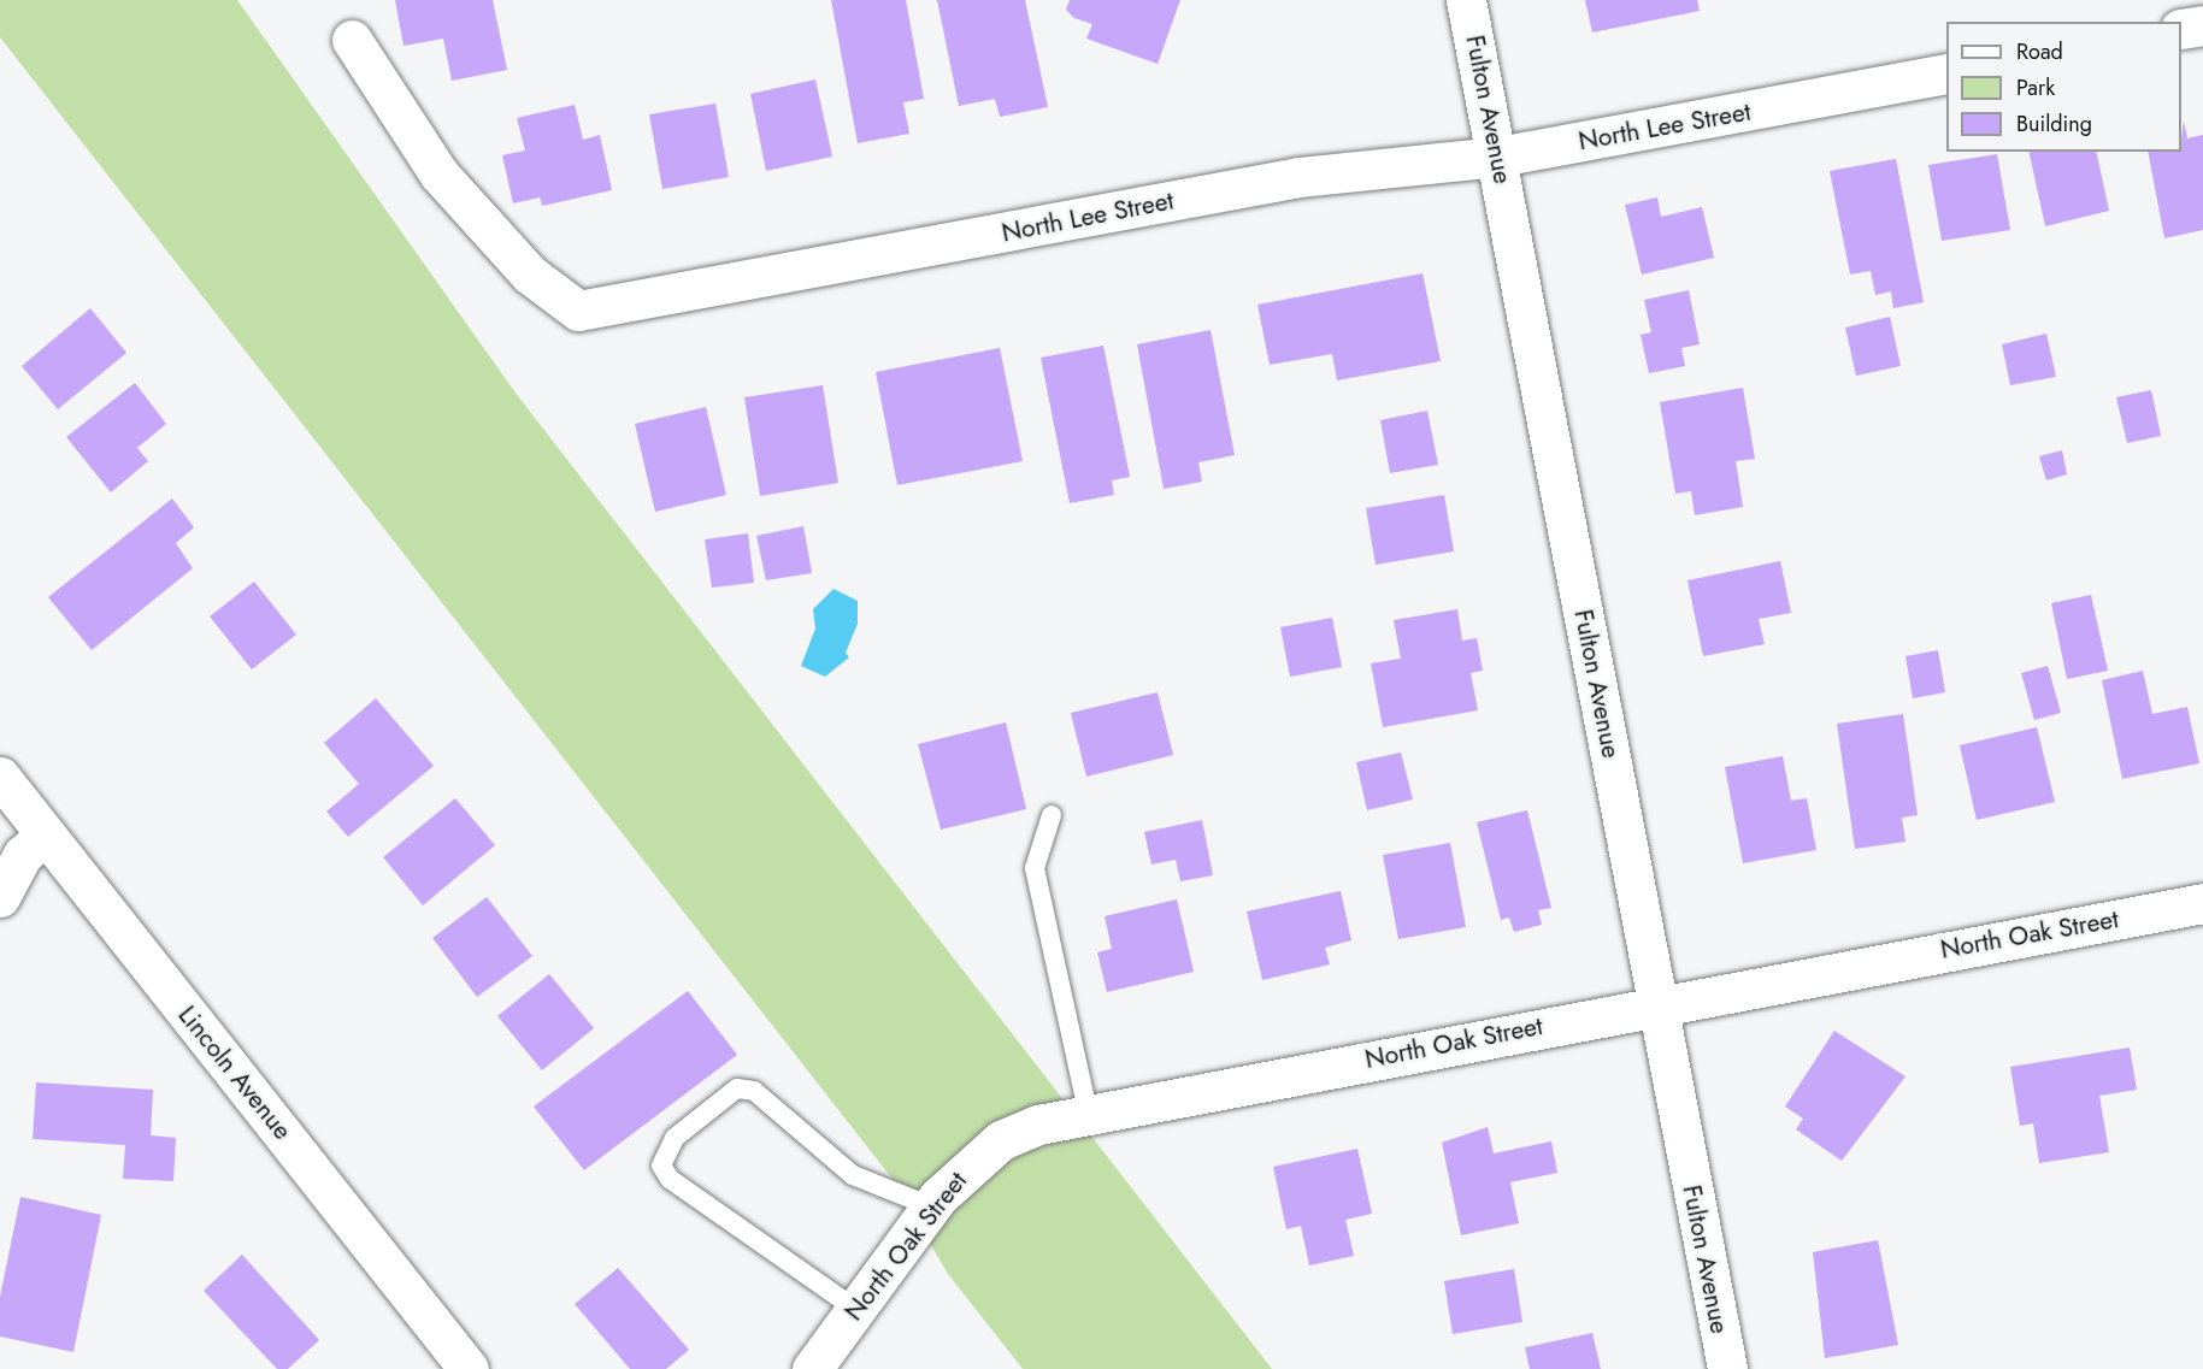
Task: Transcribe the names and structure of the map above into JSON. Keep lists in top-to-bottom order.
{
  "streets": {
    "street": [
      "Fulton Avenue",
      "North Lee Street",
      "North Oak Street",
      "Lincoln Avenue"
    ]
  },
  "crossings": [
    ["Fulton Avenue", "North Lee Street"],
    ["Fulton Avenue", "North Oak Street"]
  ],
  "legend": ["Road", "Park", "Building"]
}
